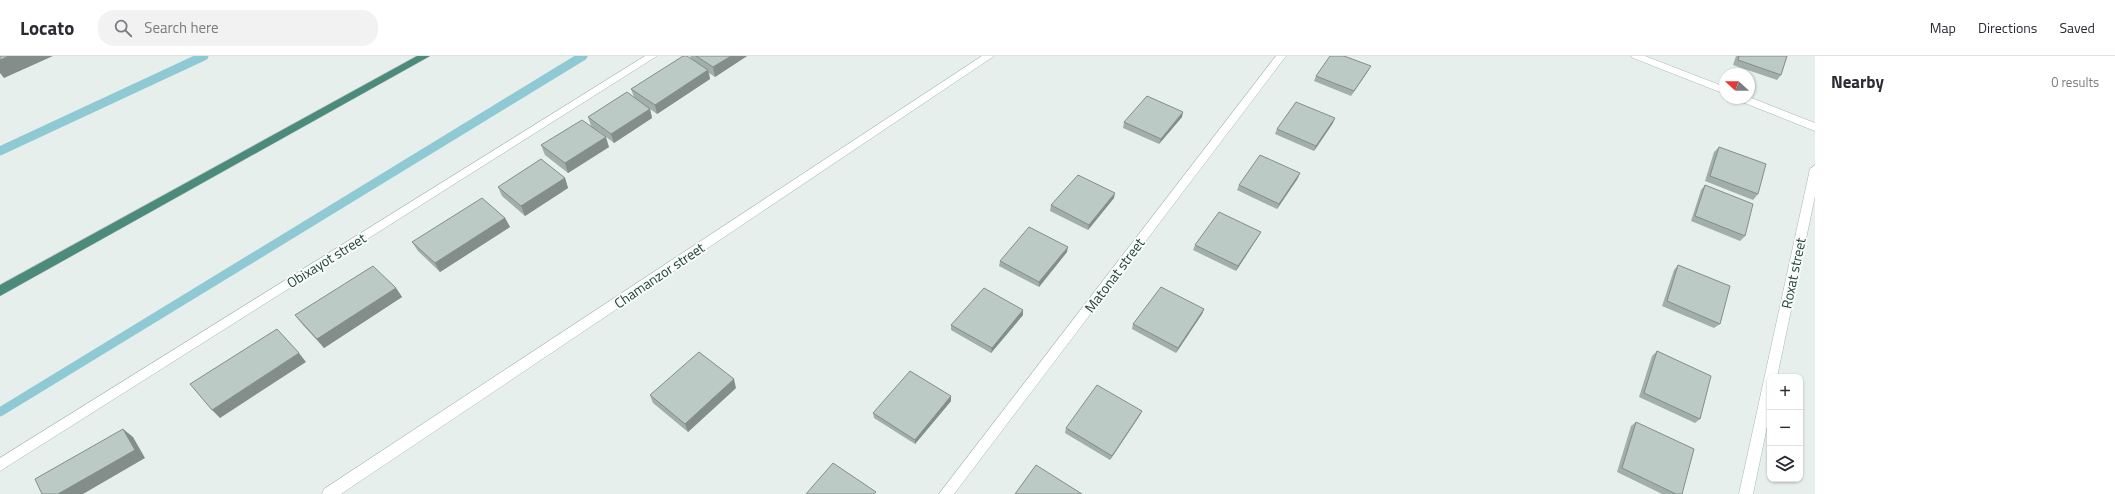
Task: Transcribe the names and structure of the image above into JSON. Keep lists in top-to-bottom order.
{
  "streets": {
    "street": [
      "Obixayot street",
      "Roxat street",
      "Chamanzor street",
      "Matonat street"
    ]
  },
  "north": "left",
  "page": {
    "header": "Locato",
    "search": "Search here",
    "nav": ["Map", "Directions", "Saved"],
    "heading": ["Nearby", "0 results"],
    "map_buttons": ["+", "−"]
  }
}
